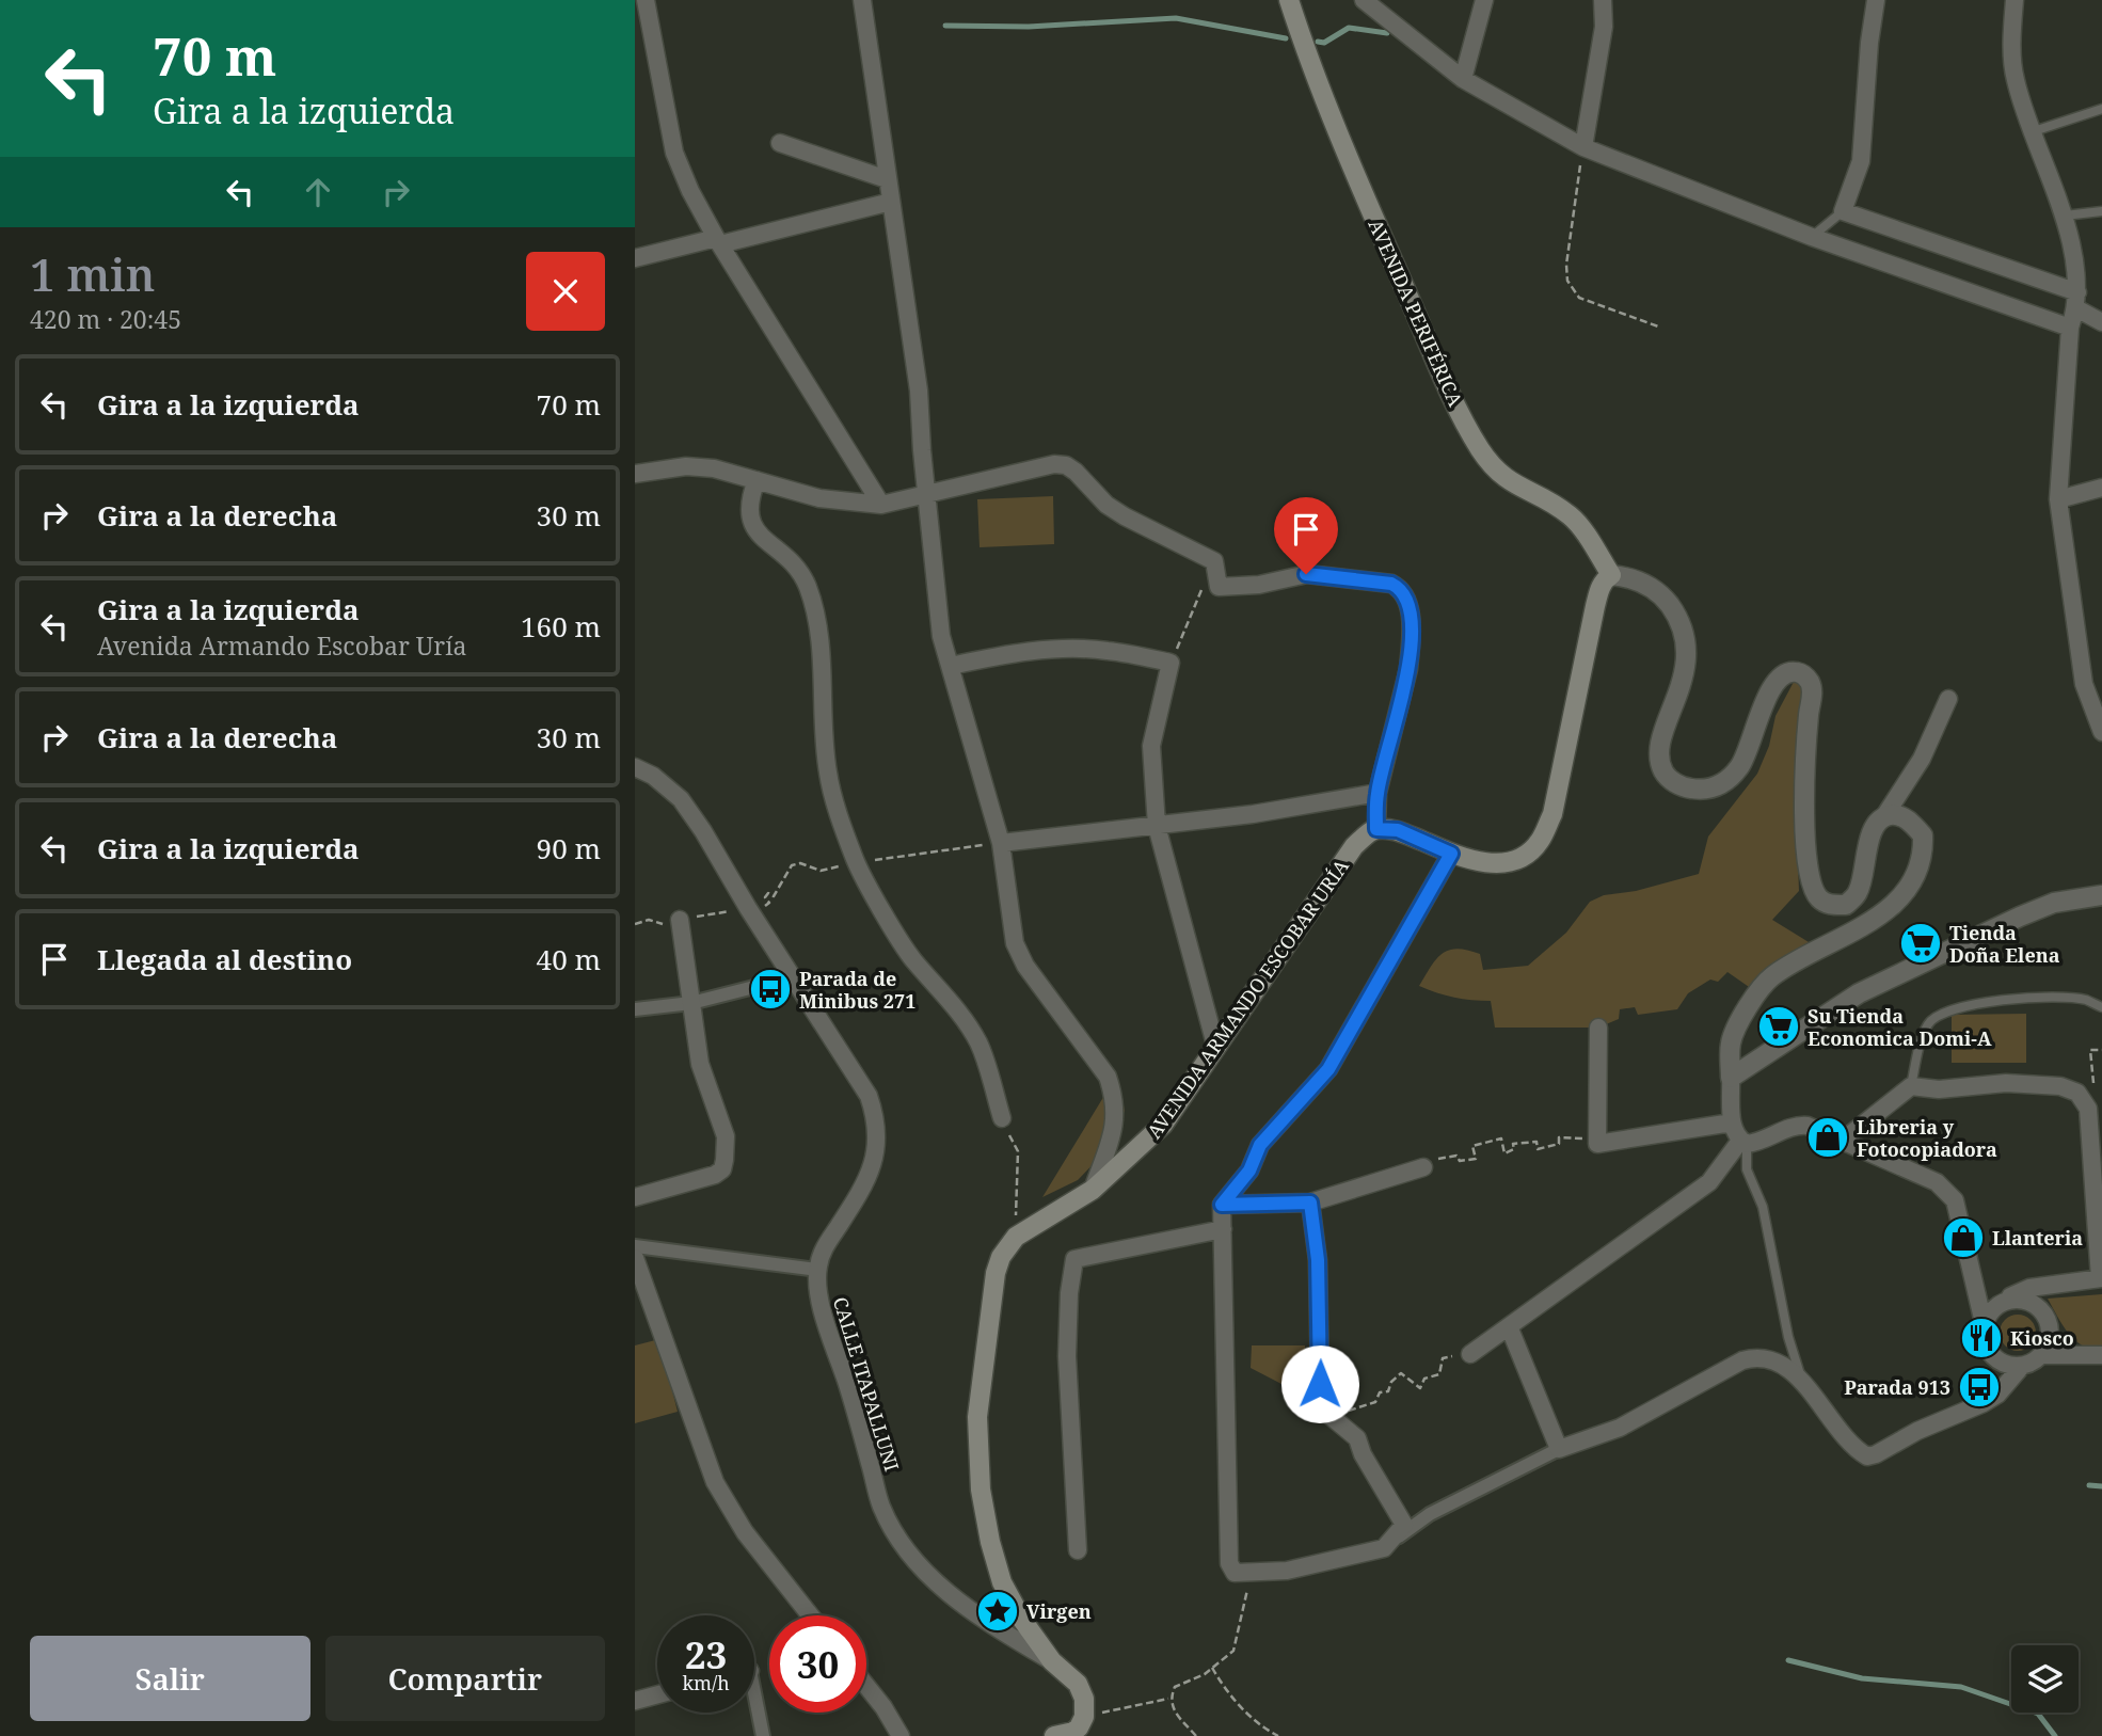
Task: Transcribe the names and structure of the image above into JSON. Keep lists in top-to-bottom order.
{
  "streets": {
    "main road": ["AVENIDA PERIFÉRICA", "AVENIDA ARMANDO ESCOBAR URÍA"],
    "street": ["CALLE ITAPALLUNI"]
  },
  "places": {
    "supermarket": ["Tienda Doña Elena", "Su Tienda Economica Domi-A"],
    "bus stop": ["Parada de Minibus 271", "Parada 913"],
    "shop": ["Libreria y Fotocopiadora", "Llanteria"],
    "restaurant": ["Kiosco"],
    "place": ["Virgen"]
  },
  "page": {
    "turn": ["70 m", "Gira a la izquierda"],
    "heading": ["1 min", "420 m · 20:45"],
    "list": [
      {
        "name": "Gira a la izquierda",
        "value": "70 m"
      },
      {
        "name": "Gira a la derecha",
        "value": "30 m"
      },
      {
        "name": "Gira a la izquierda",
        "note": "Avenida Armando Escobar Uría",
        "value": "160 m"
      },
      {
        "name": "Gira a la derecha",
        "value": "30 m"
      },
      {
        "name": "Gira a la izquierda",
        "value": "90 m"
      },
      {
        "name": "Llegada al destino",
        "value": "40 m"
      }
    ],
    "speed": "23 km/h",
    "limit": "30",
    "buttons": ["Salir", "Compartir"]
  }
}
